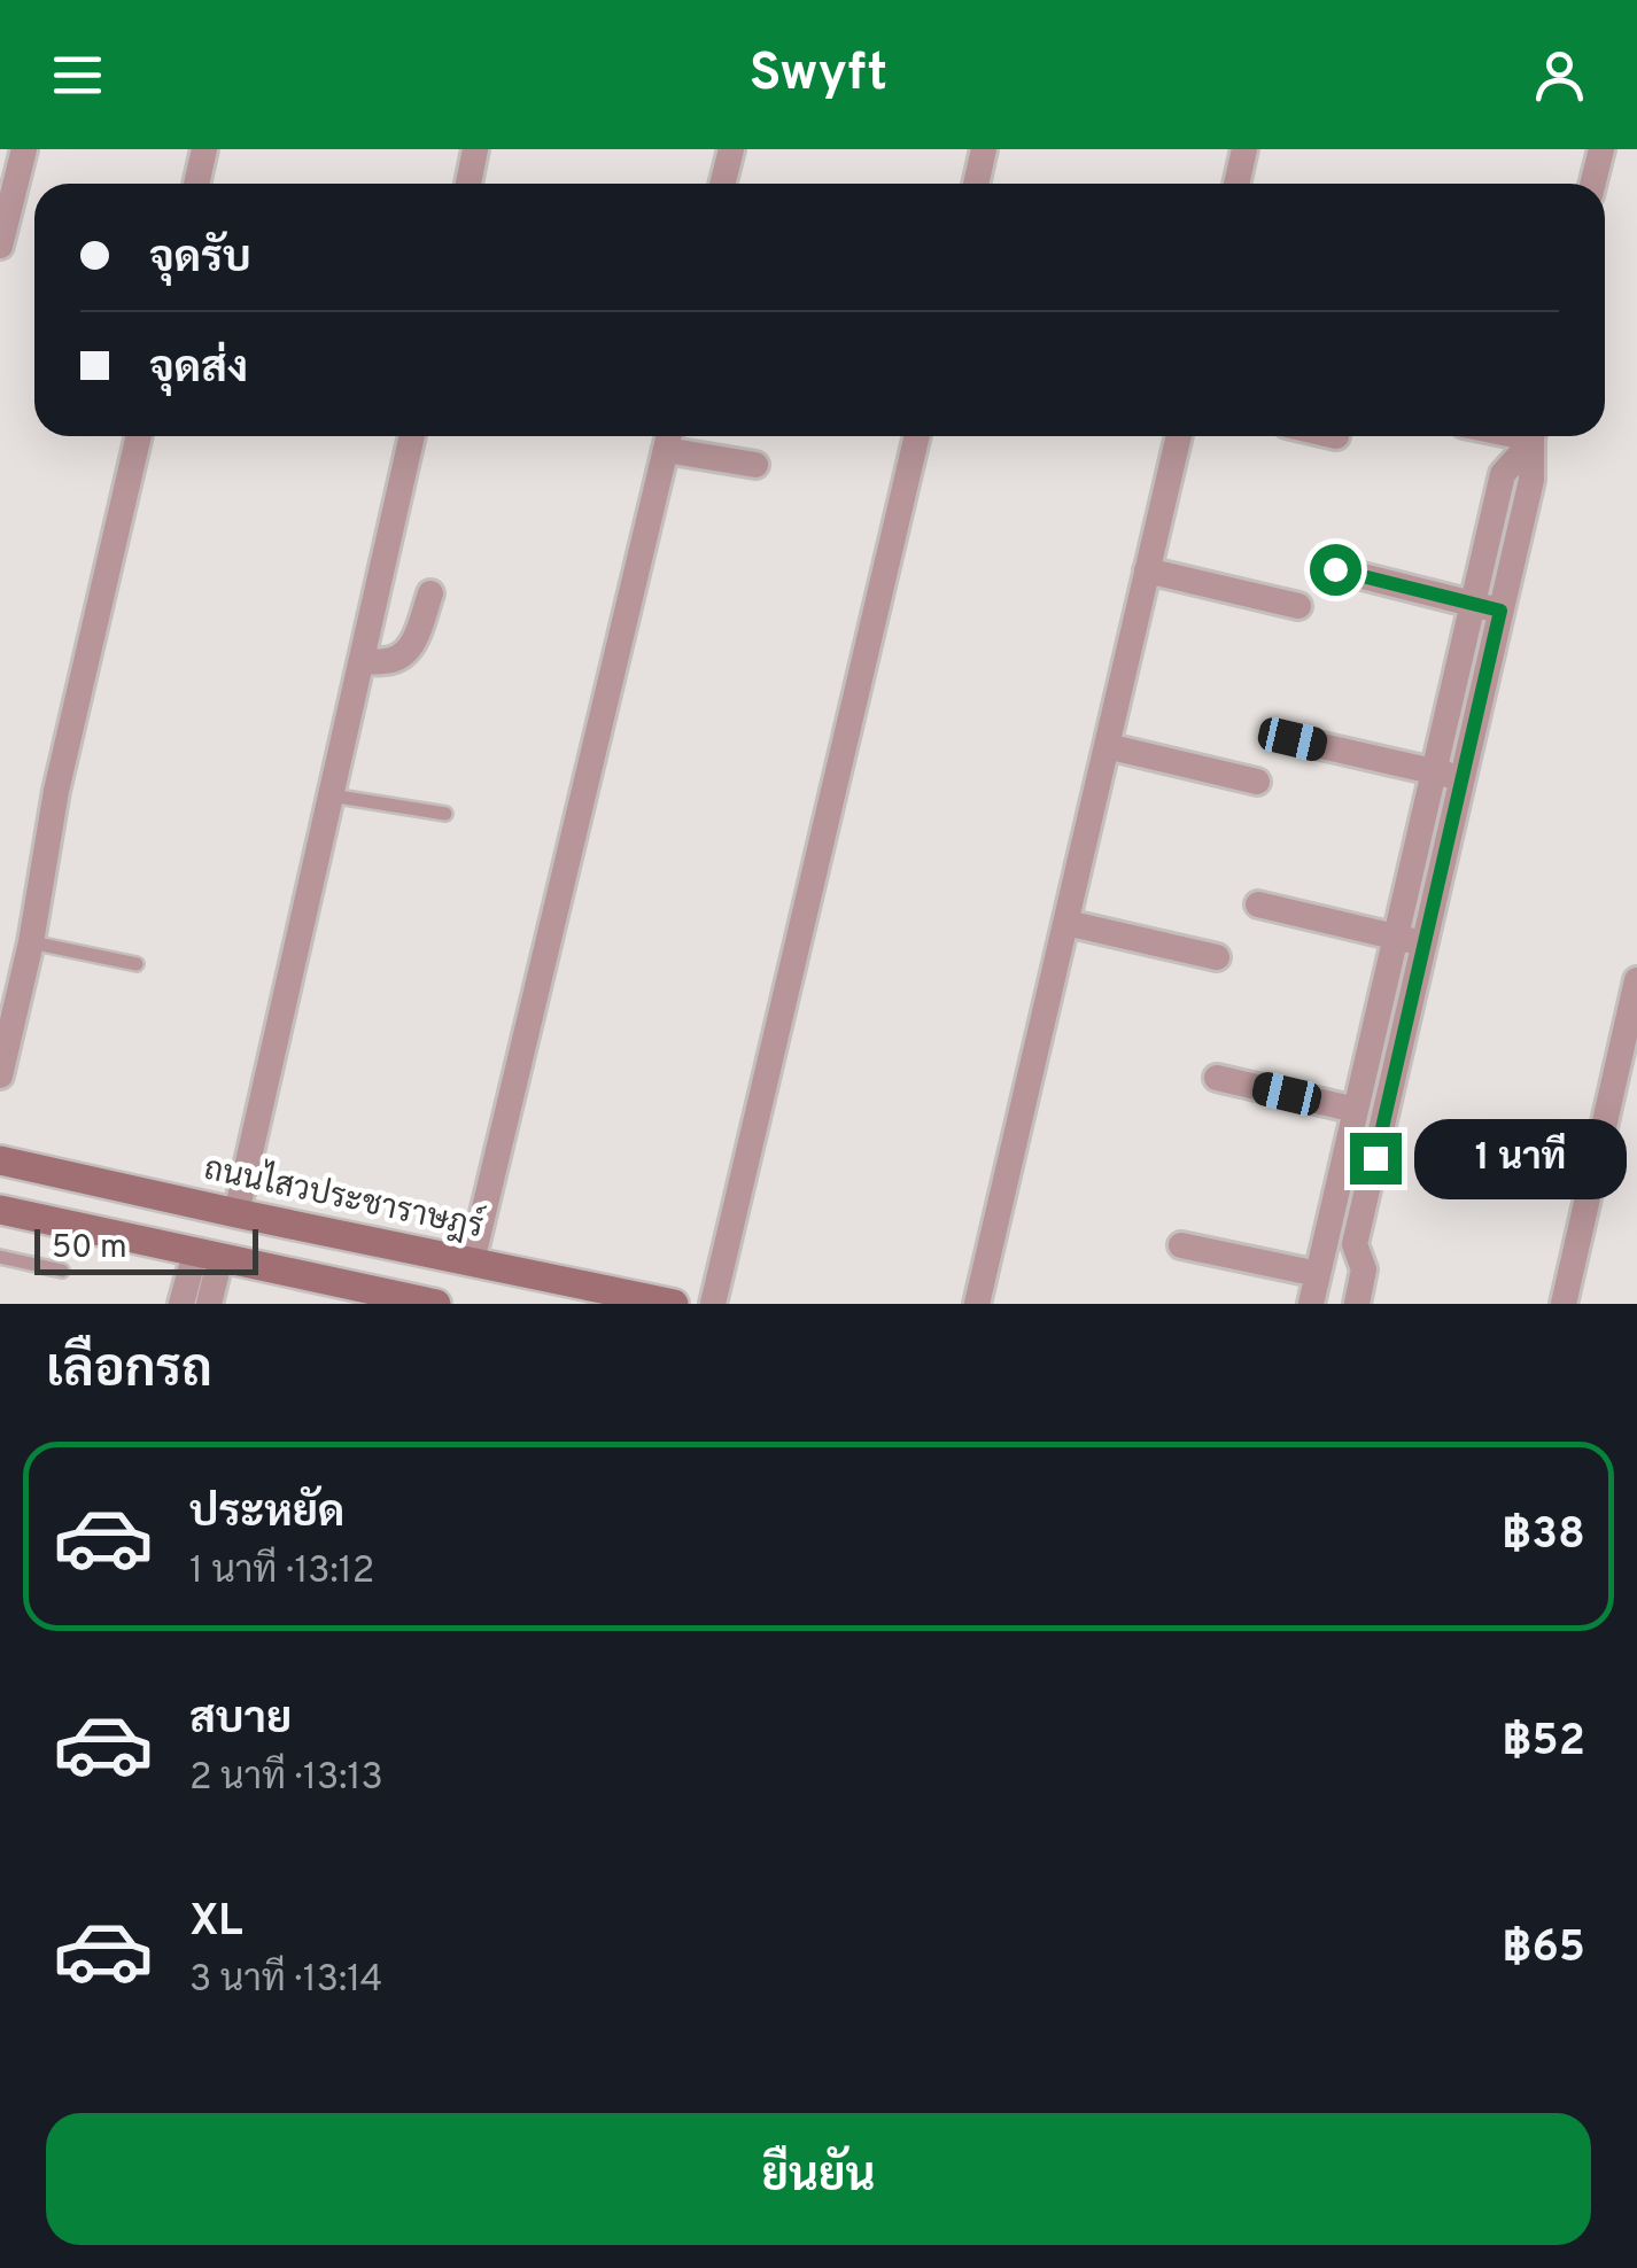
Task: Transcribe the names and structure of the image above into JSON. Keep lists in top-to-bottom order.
{
  "streets": {
    "main road": ["ถนนไสวประชาราษฎร์"]
  },
  "scale_bar": "50 m",
  "page": {
    "header": "Swyft",
    "banner": ["จุดรับ", "จุดส่ง"],
    "bubble": "1 นาที",
    "scale": "50 m",
    "heading": "เลือกรถ",
    "list": [
      {
        "name": "ประหยัด",
        "note": "1 นาที · 13:12",
        "value": "฿38"
      },
      {
        "name": "สบาย",
        "note": "2 นาที · 13:13",
        "value": "฿52"
      },
      {
        "name": "XL",
        "note": "3 นาที · 13:14",
        "value": "฿65"
      }
    ],
    "buttons": "ยืนยัน"
  }
}
